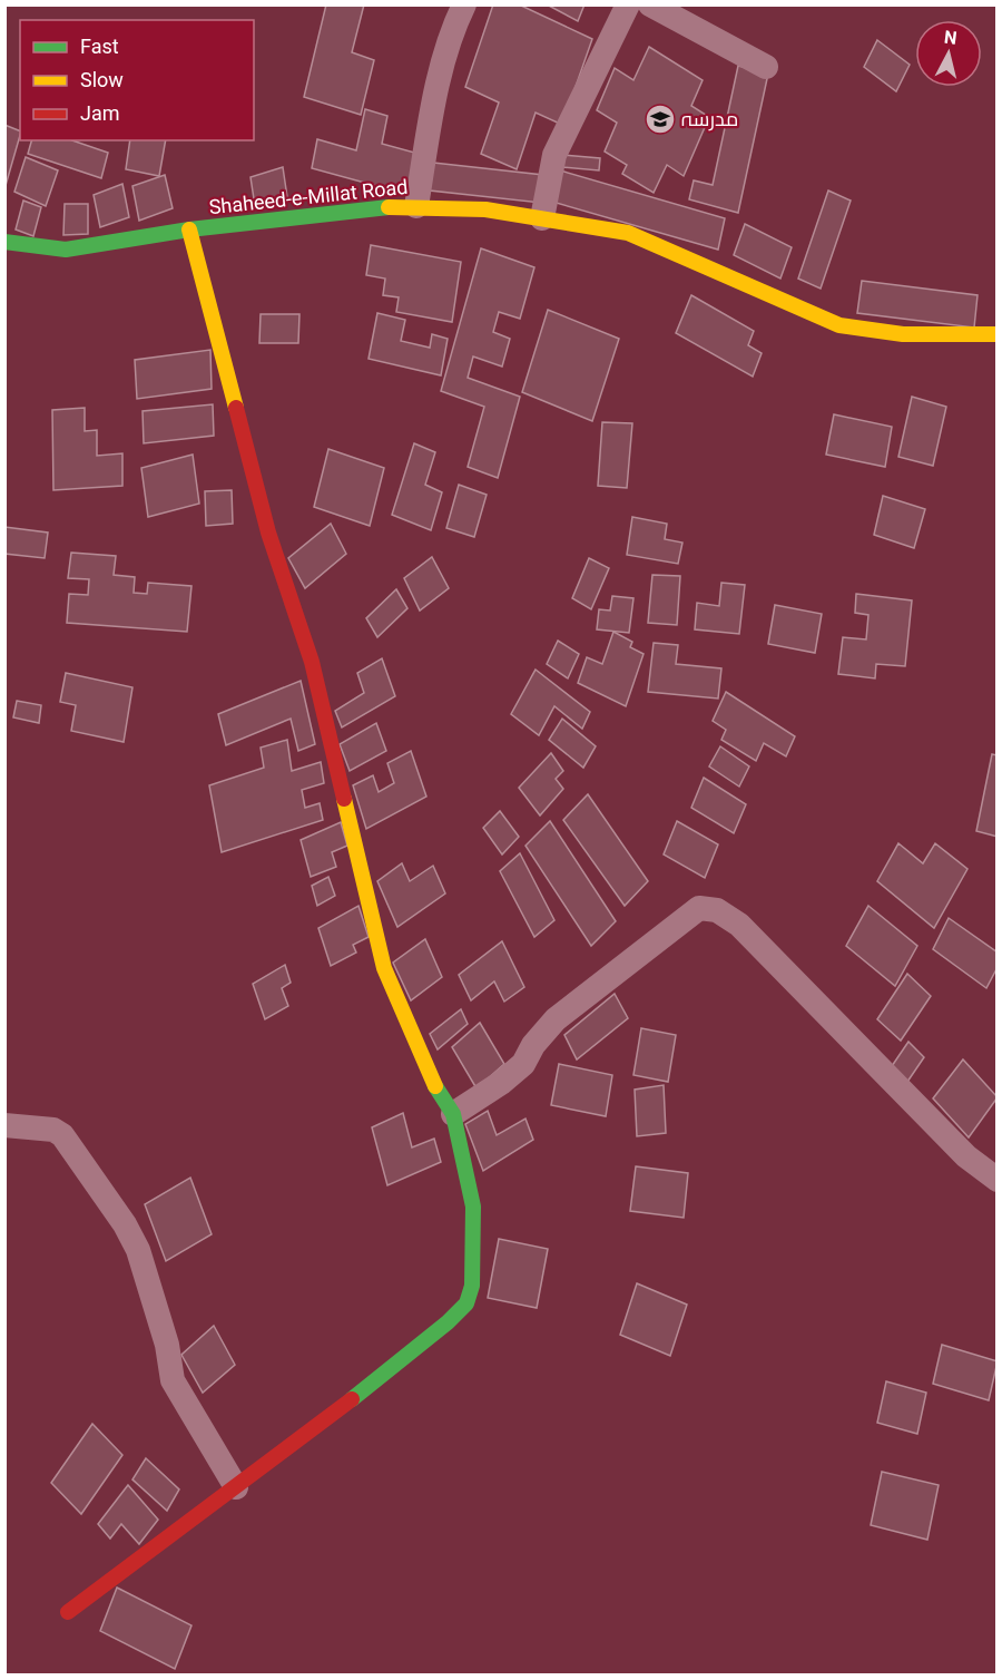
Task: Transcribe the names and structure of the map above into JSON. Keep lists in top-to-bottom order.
{
  "streets": {
    "street": ["Shaheed-e-Millat Road"]
  },
  "places": {
    "school or university": ["مدرسہ"]
  },
  "legend": ["Fast", "Slow", "Jam"],
  "north": "top"
}
